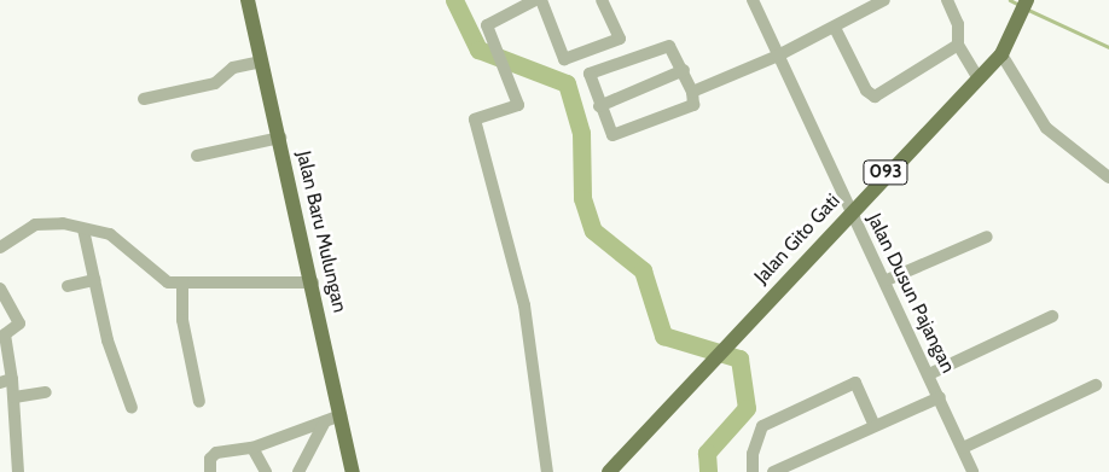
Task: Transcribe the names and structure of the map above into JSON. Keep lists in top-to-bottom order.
{
  "streets": {
    "main road": ["093", "Jalan Baru Mulungan", "Jalan Gito Gati"],
    "street": ["Jalan Dusun Pajangan"]
  },
  "crossings": [
    ["Jalan Gito Gati", "Jalan Dusun Pajangan"]
  ]
}
